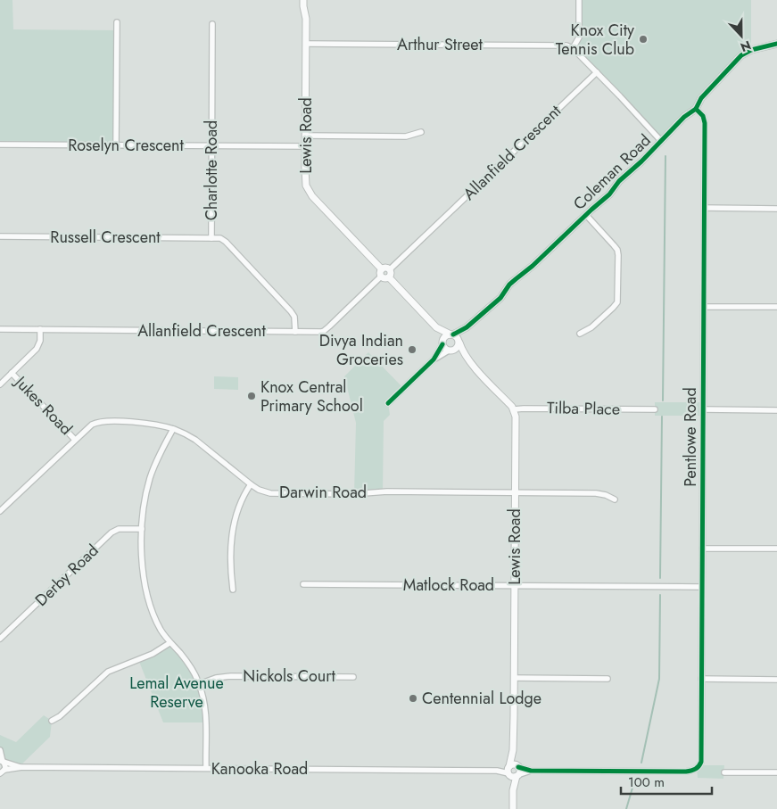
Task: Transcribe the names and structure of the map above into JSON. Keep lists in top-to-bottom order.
{
  "streets": {
    "street": [
      "Arthur Street",
      "Lewis Road",
      "Roselyn Crescent",
      "Allanfield Crescent",
      "Charlotte Road",
      "Coleman Road",
      "Russell Crescent",
      "Jukes Road",
      "Tilba Place",
      "Pentlowe Road",
      "Darwin Road",
      "Derby Road",
      "Matlock Road",
      "Nickols Court",
      "Kanooka Road"
    ]
  },
  "crossings": [
    ["Arthur Street", "Lewis Road"],
    ["Lewis Road", "Roselyn Crescent"],
    ["Lewis Road", "Allanfield Crescent"],
    ["Lewis Road", "Tilba Place"],
    ["Lewis Road", "Darwin Road"],
    ["Lewis Road", "Matlock Road"],
    ["Lewis Road", "Kanooka Road"],
    ["Roselyn Crescent", "Charlotte Road"],
    ["Allanfield Crescent", "Charlotte Road"],
    ["Charlotte Road", "Russell Crescent"],
    ["Coleman Road", "Pentlowe Road"],
    ["Jukes Road", "Darwin Road"],
    ["Pentlowe Road", "Matlock Road"]
  ],
  "parks": ["Lemal Avenue Reserve"],
  "places": [
    "Knox City Tennis Club",
    "Divya Indian Groceries",
    "Knox Central Primary School",
    "Centennial Lodge"
  ],
  "scale_bar": "100 m",
  "north": "bottom"
}
